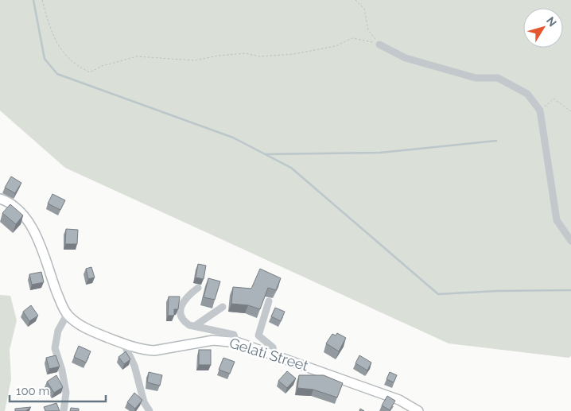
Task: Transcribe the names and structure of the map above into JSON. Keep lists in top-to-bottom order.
{
  "streets": {
    "main road": ["Gelati Street"]
  },
  "scale_bar": "100 m",
  "north": "top right"
}
